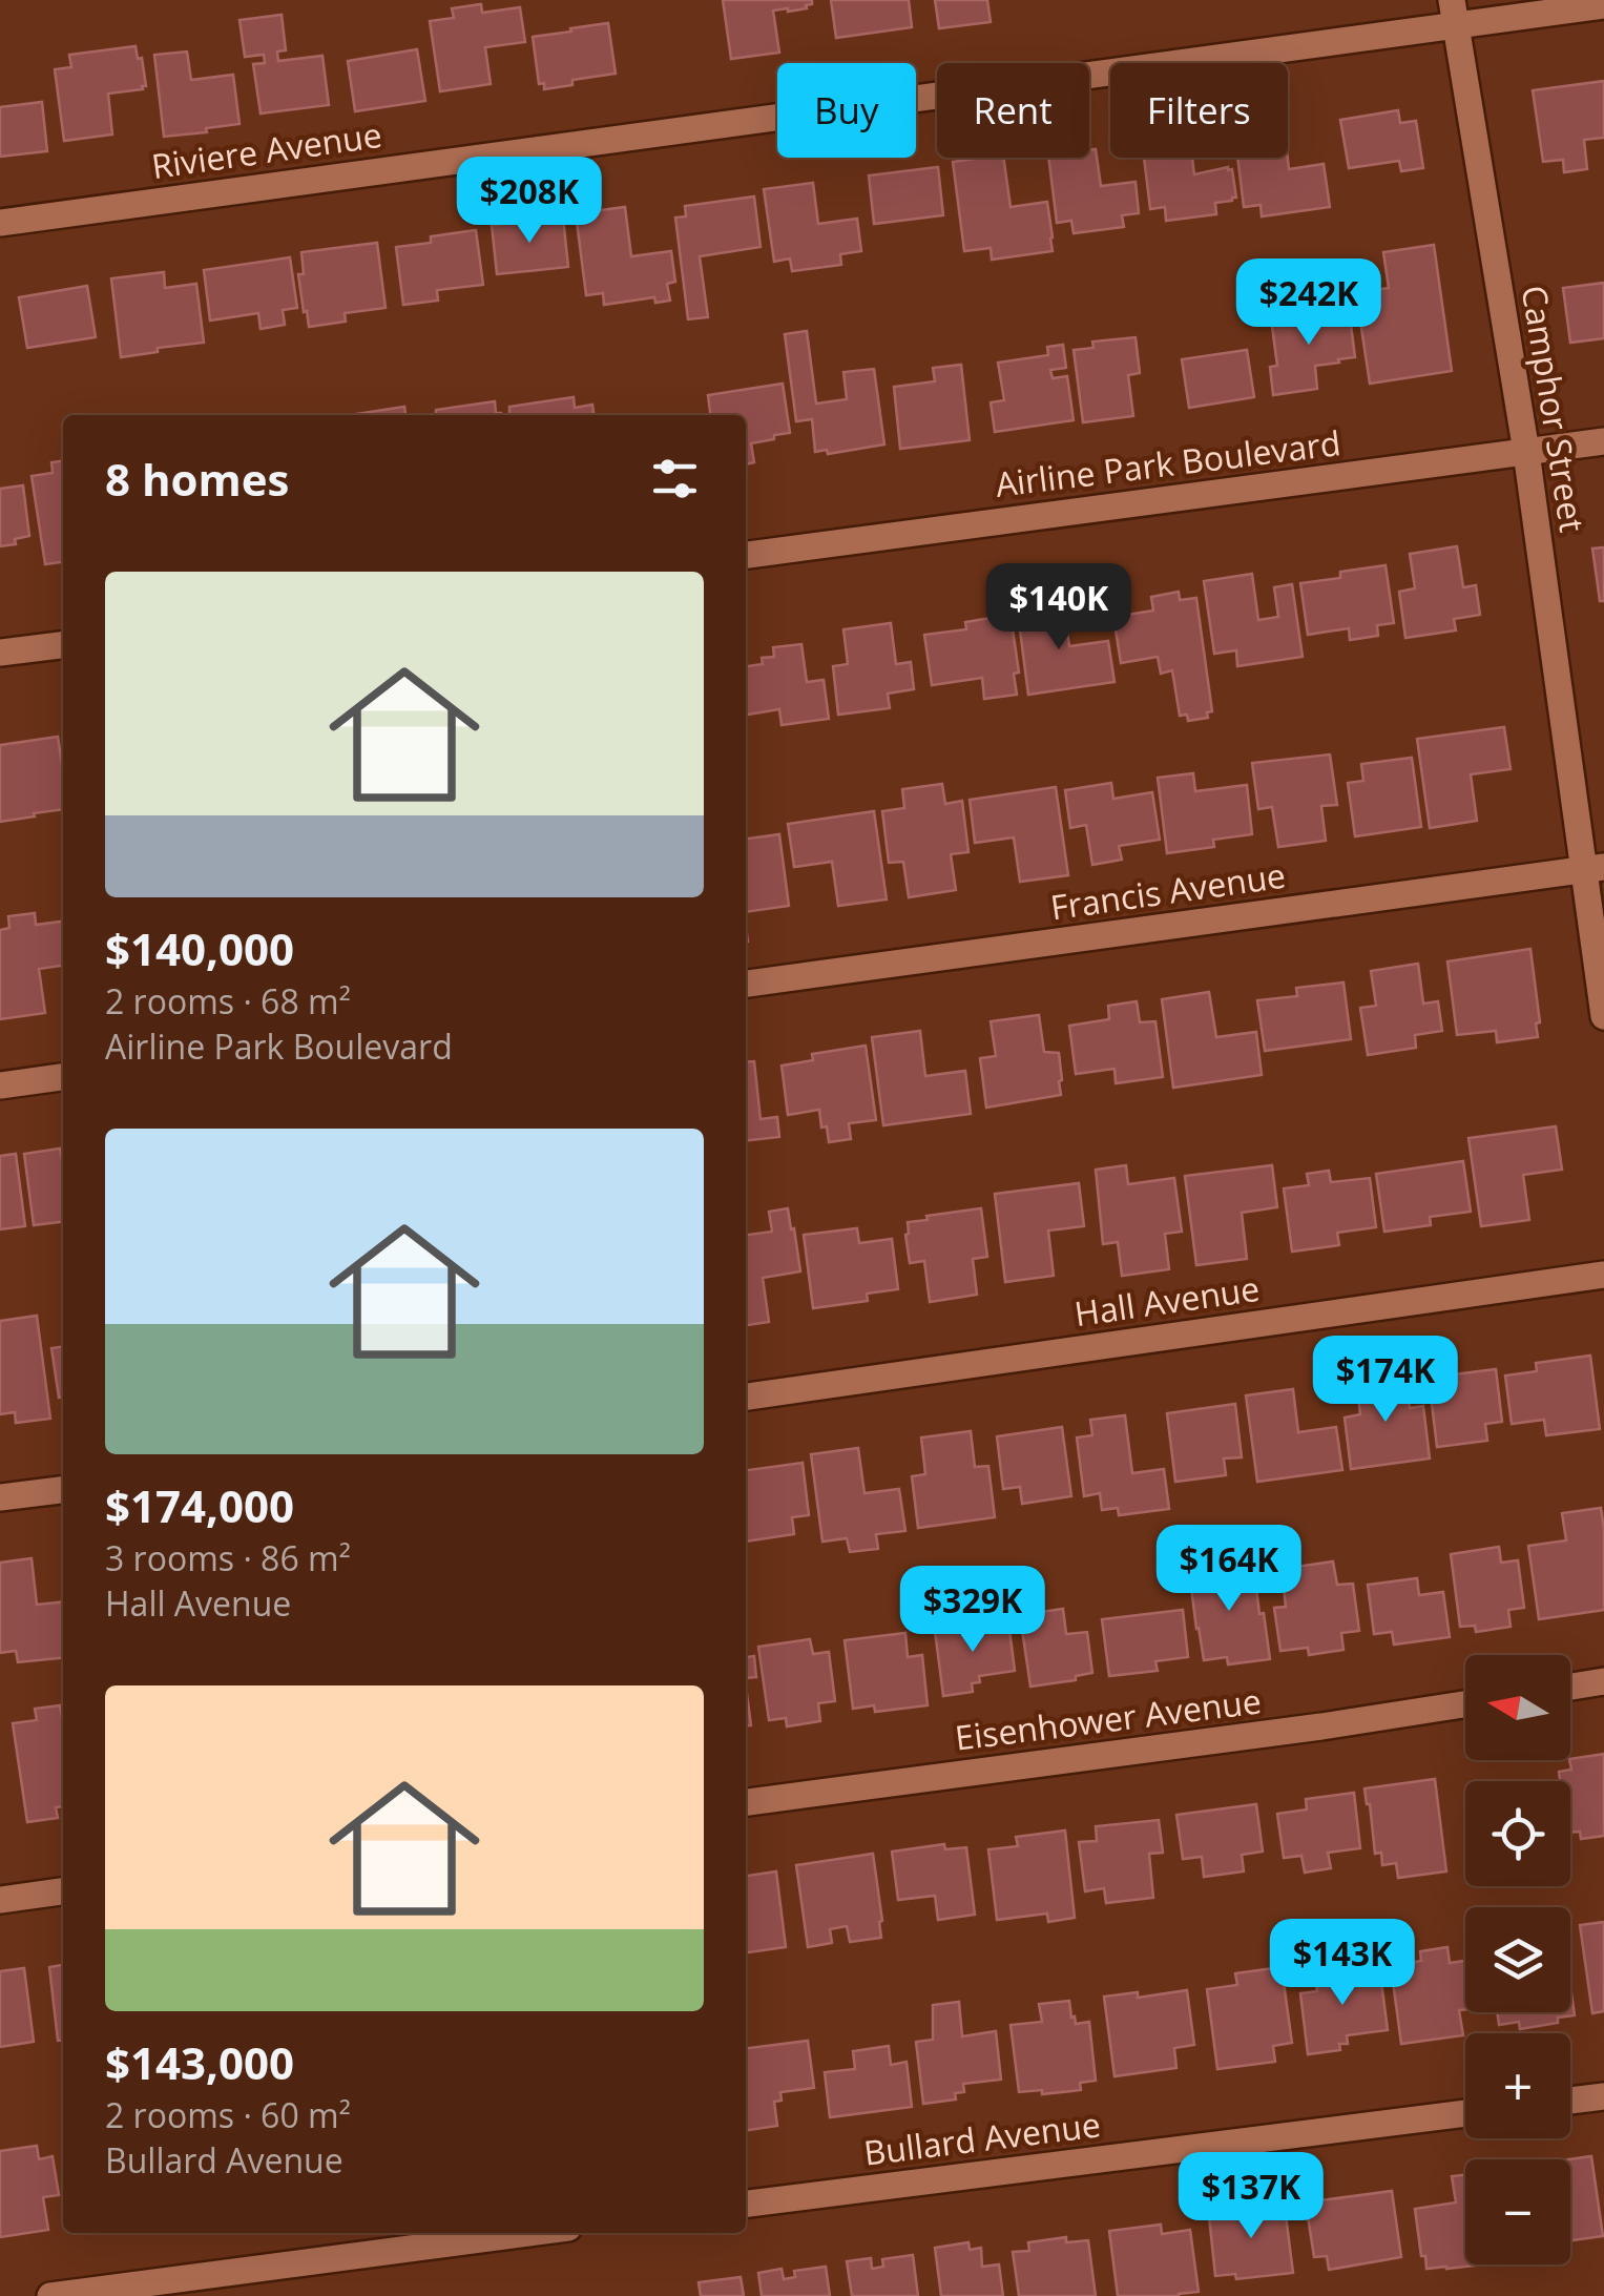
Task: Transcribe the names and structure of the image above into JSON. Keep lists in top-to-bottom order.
{
  "streets": {
    "street": [
      "Riviere Avenue",
      "Camphor Street",
      "Airline Park Boulevard",
      "Francis Avenue",
      "Hall Avenue",
      "Eisenhower Avenue",
      "Bullard Avenue"
    ]
  },
  "crossings": [
    ["Riviere Avenue", "Camphor Street"],
    ["Camphor Street", "Airline Park Boulevard"],
    ["Camphor Street", "Francis Avenue"]
  ],
  "north": "left",
  "page": {
    "chip": ["Buy", "Rent", "Filters"],
    "price": [
      "$208K",
      "$242K",
      "$140K",
      "$174K",
      "$164K",
      "$329K",
      "$143K",
      "$137K"
    ],
    "heading": "8 homes",
    "list": [
      {
        "name": "$140,000",
        "note": "2 rooms · 68 m² · Airline Park Boulevard"
      },
      {
        "name": "$174,000",
        "note": "3 rooms · 86 m² · Hall Avenue"
      },
      {
        "name": "$143,000",
        "note": "2 rooms · 60 m² · Bullard Avenue"
      }
    ],
    "map_buttons": ["+", "−"]
  }
}
